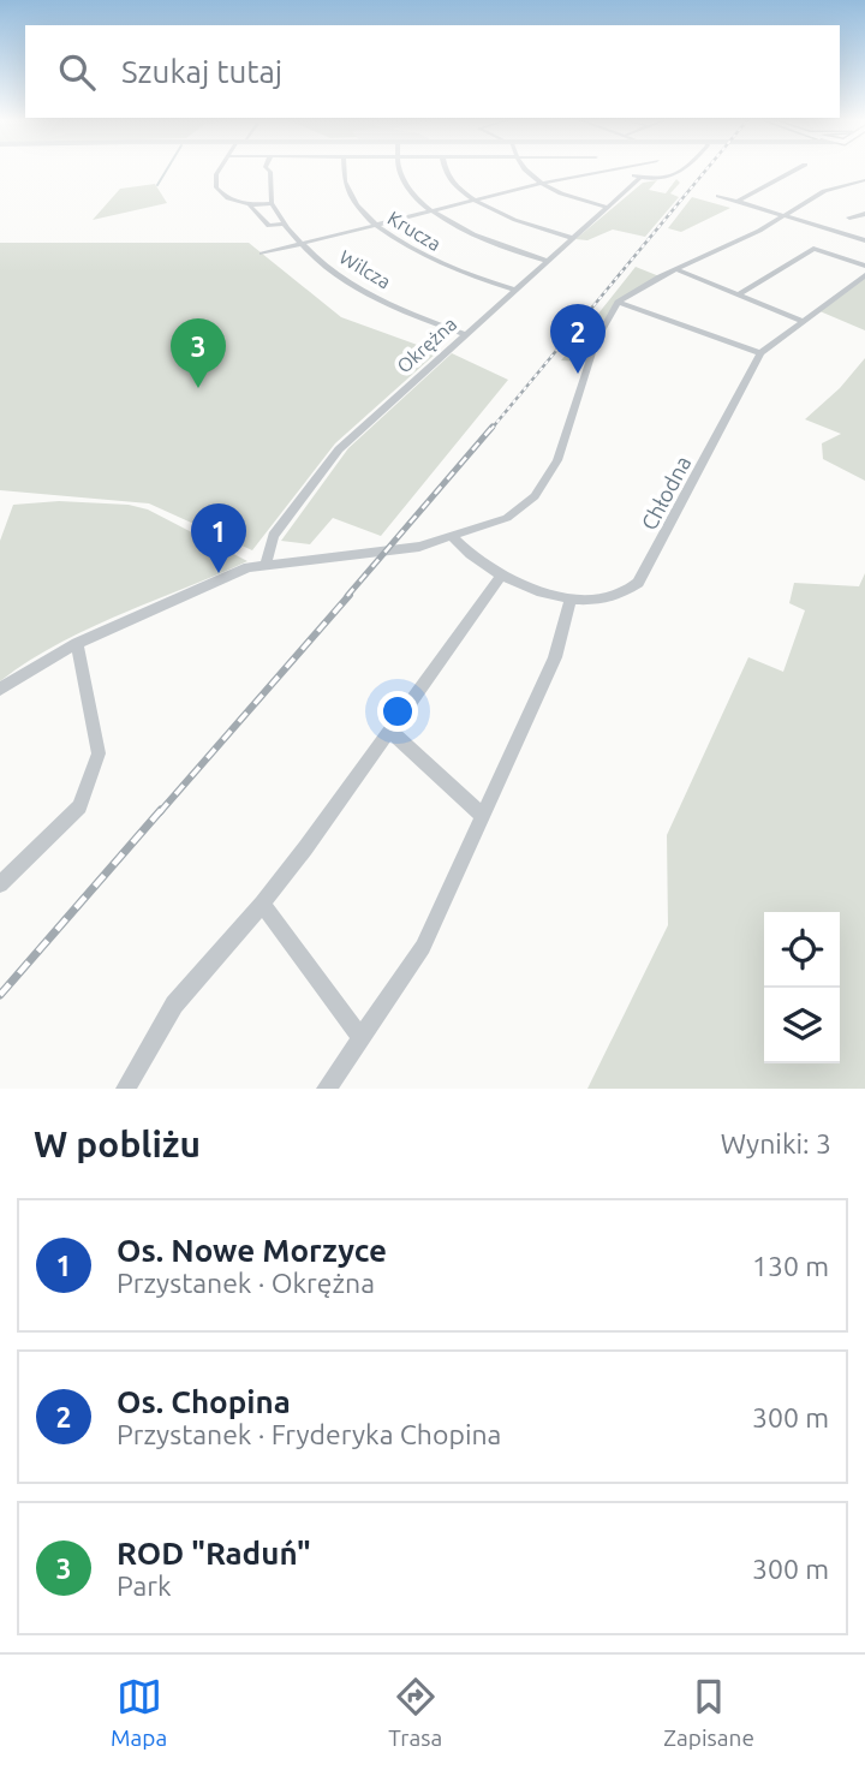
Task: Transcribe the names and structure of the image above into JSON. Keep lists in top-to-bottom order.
{
  "streets": {
    "street": [
      "Krucza",
      "Wilcza",
      "Okrężna",
      "Chłodna"
    ]
  },
  "crossings": [
    ["Krucza", "Okrężna"],
    ["Wilcza", "Okrężna"]
  ],
  "page": {
    "search": "Szukaj tutaj",
    "pins": ["2", "3", "1"],
    "heading": ["W pobliżu", "Wyniki: 3"],
    "list": [
      {
        "mark": "1",
        "name": "Os. Nowe Morzyce",
        "note": "Przystanek · Okrężna",
        "value": "130 m"
      },
      {
        "mark": "2",
        "name": "Os. Chopina",
        "note": "Przystanek · Fryderyka Chopina",
        "value": "300 m"
      },
      {
        "mark": "3",
        "name": "ROD \"Raduń\"",
        "note": "Park",
        "value": "300 m"
      }
    ],
    "nav": ["Mapa", "Trasa", "Zapisane"]
  }
}
